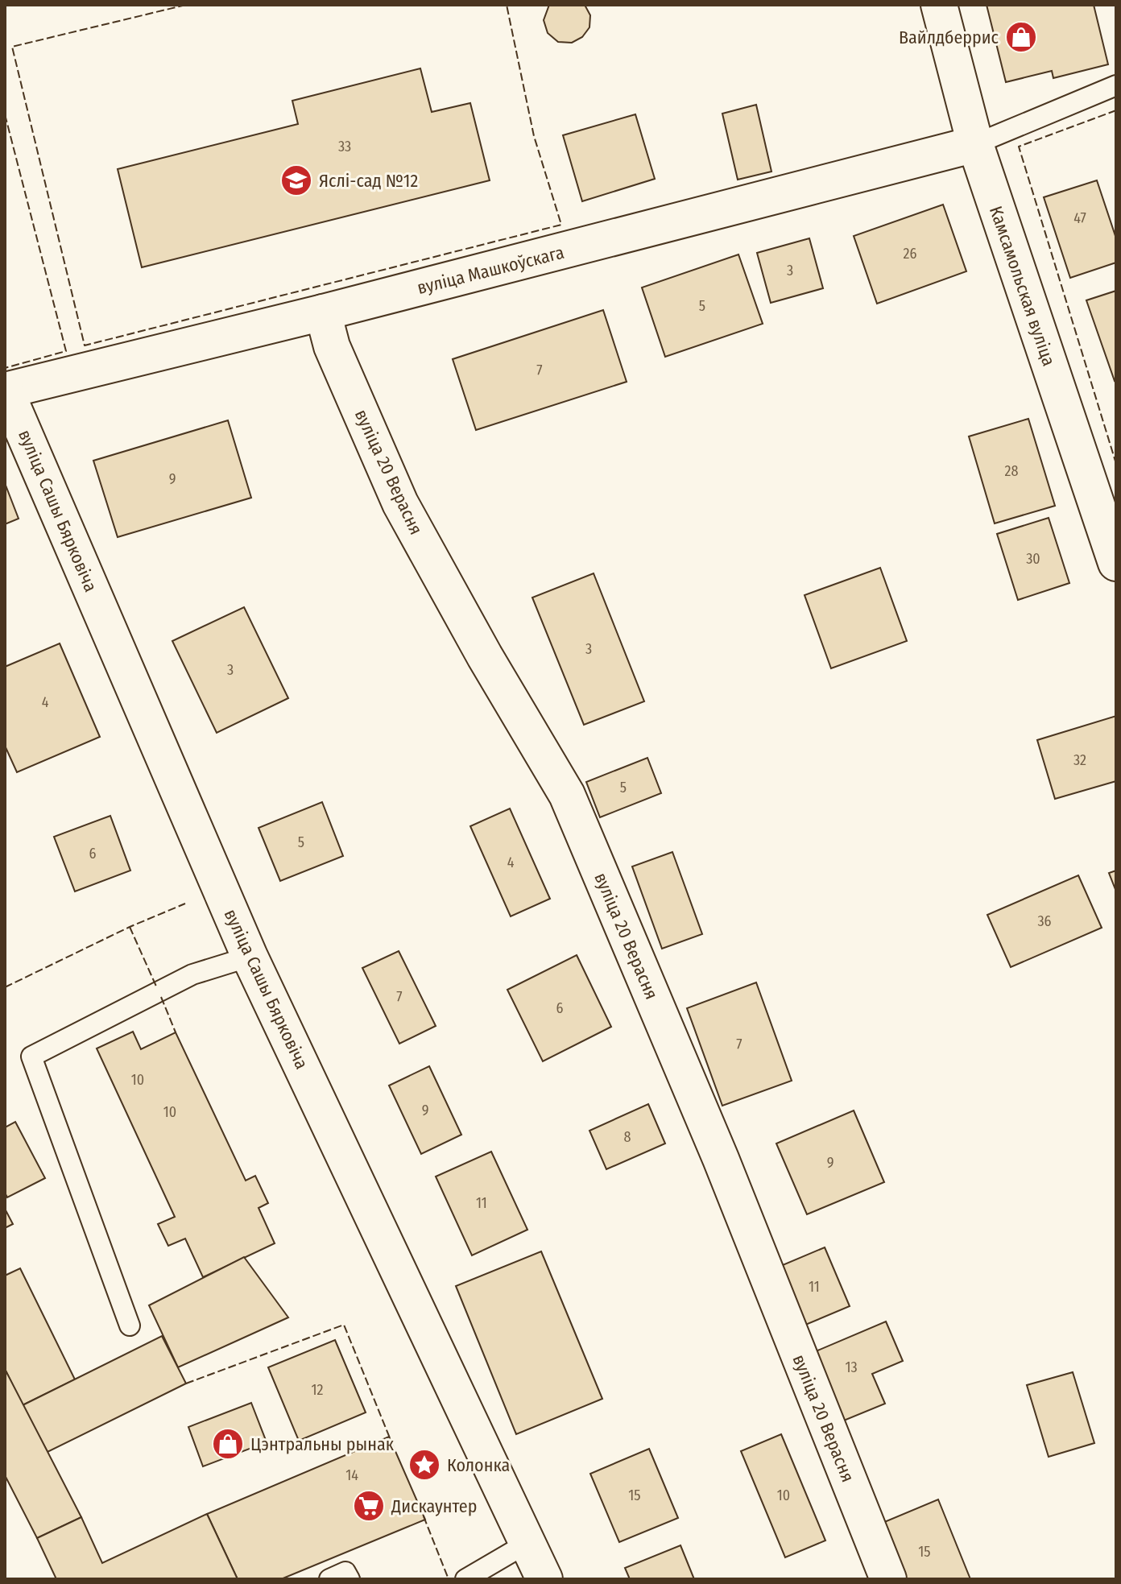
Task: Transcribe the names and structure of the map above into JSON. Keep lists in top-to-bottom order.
{
  "streets": {
    "street": [
      "вуліца Машкоўскага",
      "Камсамольская вуліца",
      "вуліца 20 Верасня",
      "вуліца Сашы Бярковіча"
    ]
  },
  "crossings": [
    ["вуліца Машкоўскага", "Камсамольская вуліца"],
    ["вуліца Машкоўскага", "вуліца 20 Верасня"],
    ["вуліца Машкоўскага", "вуліца Сашы Бярковіча"]
  ],
  "places": {
    "shop": ["Вайлдберрис", "Цэнтральны рынак"],
    "school or university": ["Яслі-сад №12"],
    "place": ["Колонка"],
    "supermarket": ["Дискаунтер"]
  },
  "house_numbers": [
    "33",
    "47",
    "26",
    "3",
    "5",
    "7",
    "28",
    "9",
    "30",
    "3",
    "3",
    "4",
    "32",
    "5",
    "5",
    "6",
    "4",
    "36",
    "7",
    "6",
    "7",
    "10",
    "9",
    "10",
    "8",
    "9",
    "11",
    "11",
    "13",
    "12",
    "14",
    "15",
    "10",
    "15"
  ]
}
